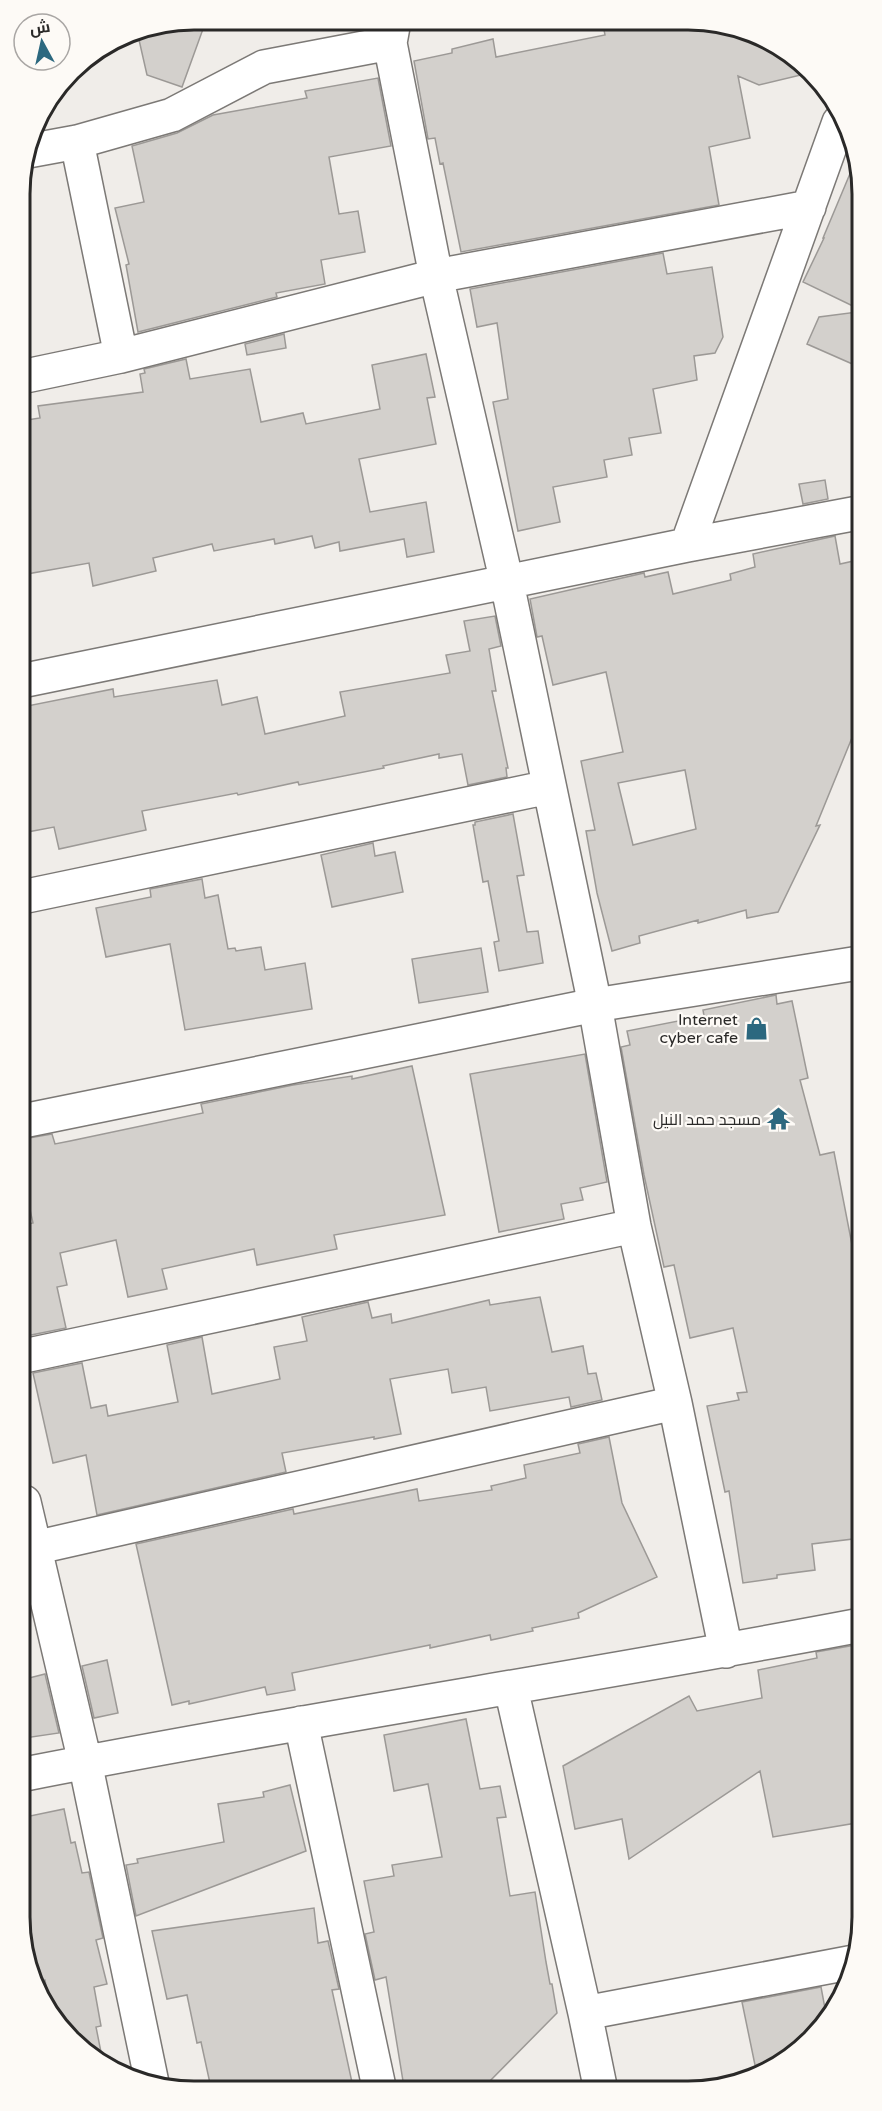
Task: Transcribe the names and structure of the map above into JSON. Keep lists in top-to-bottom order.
{
  "places": {
    "shop": ["Internet cyber cafe"],
    "temple": ["مسجد حمد النيل"]
  },
  "north": "top"
}
